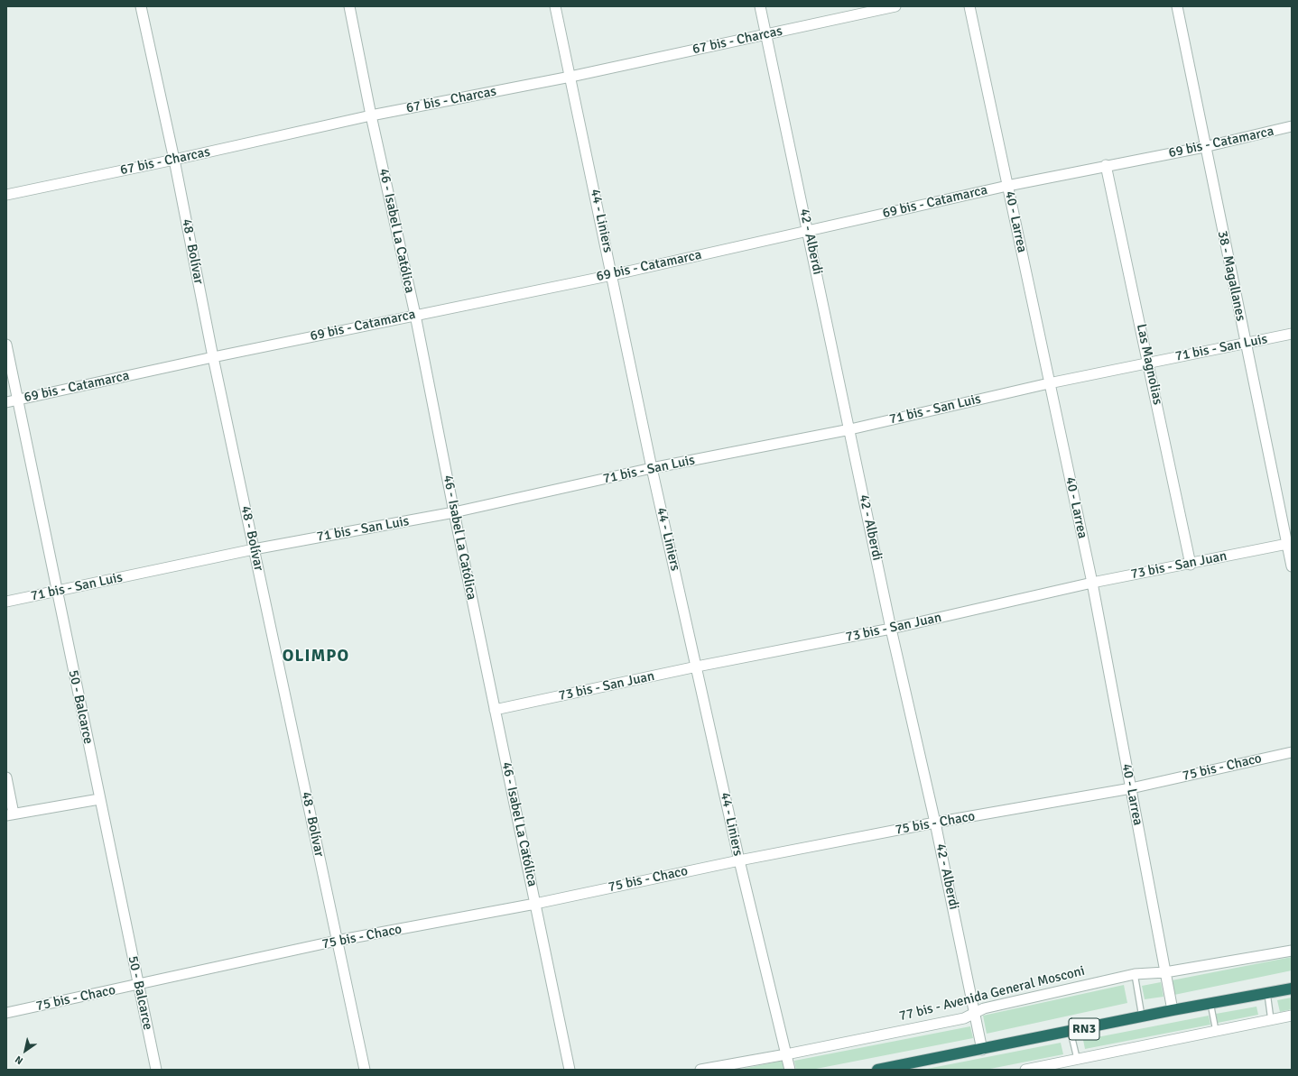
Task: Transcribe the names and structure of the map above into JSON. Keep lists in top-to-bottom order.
{
  "streets": {
    "highway": ["RN3"],
    "street": [
      "67 bis - Charcas",
      "69 bis - Catamarca",
      "44 - Liniers",
      "40 - Larrea",
      "46 - Isabel La Católica",
      "42 - Alberdi",
      "48 - Bolívar",
      "38 - Magallanes",
      "71 bis - San Luis",
      "Las Magnolias",
      "73 bis - San Juan",
      "50 - Balcarce",
      "75 bis - Chaco",
      "77 bis - Avenida General Mosconi"
    ]
  },
  "crossings": [
    ["67 bis - Charcas", "44 - Liniers"],
    ["67 bis - Charcas", "46 - Isabel La Católica"],
    ["67 bis - Charcas", "42 - Alberdi"],
    ["67 bis - Charcas", "48 - Bolívar"],
    ["69 bis - Catamarca", "44 - Liniers"],
    ["69 bis - Catamarca", "40 - Larrea"],
    ["69 bis - Catamarca", "46 - Isabel La Católica"],
    ["69 bis - Catamarca", "42 - Alberdi"],
    ["69 bis - Catamarca", "48 - Bolívar"],
    ["69 bis - Catamarca", "38 - Magallanes"],
    ["69 bis - Catamarca", "Las Magnolias"],
    ["69 bis - Catamarca", "50 - Balcarce"],
    ["44 - Liniers", "71 bis - San Luis"],
    ["44 - Liniers", "73 bis - San Juan"],
    ["44 - Liniers", "75 bis - Chaco"],
    ["44 - Liniers", "77 bis - Avenida General Mosconi"],
    ["40 - Larrea", "71 bis - San Luis"],
    ["40 - Larrea", "73 bis - San Juan"],
    ["40 - Larrea", "75 bis - Chaco"],
    ["40 - Larrea", "77 bis - Avenida General Mosconi"],
    ["40 - Larrea", "RN3"],
    ["46 - Isabel La Católica", "71 bis - San Luis"],
    ["46 - Isabel La Católica", "73 bis - San Juan"],
    ["46 - Isabel La Católica", "75 bis - Chaco"],
    ["42 - Alberdi", "71 bis - San Luis"],
    ["42 - Alberdi", "73 bis - San Juan"],
    ["42 - Alberdi", "75 bis - Chaco"],
    ["42 - Alberdi", "77 bis - Avenida General Mosconi"],
    ["42 - Alberdi", "RN3"],
    ["48 - Bolívar", "71 bis - San Luis"],
    ["48 - Bolívar", "75 bis - Chaco"],
    ["38 - Magallanes", "71 bis - San Luis"],
    ["38 - Magallanes", "73 bis - San Juan"],
    ["71 bis - San Luis", "Las Magnolias"],
    ["71 bis - San Luis", "50 - Balcarce"],
    ["Las Magnolias", "73 bis - San Juan"],
    ["50 - Balcarce", "75 bis - Chaco"]
  ],
  "districts": ["OLIMPO"],
  "north": "bottom left"
}
